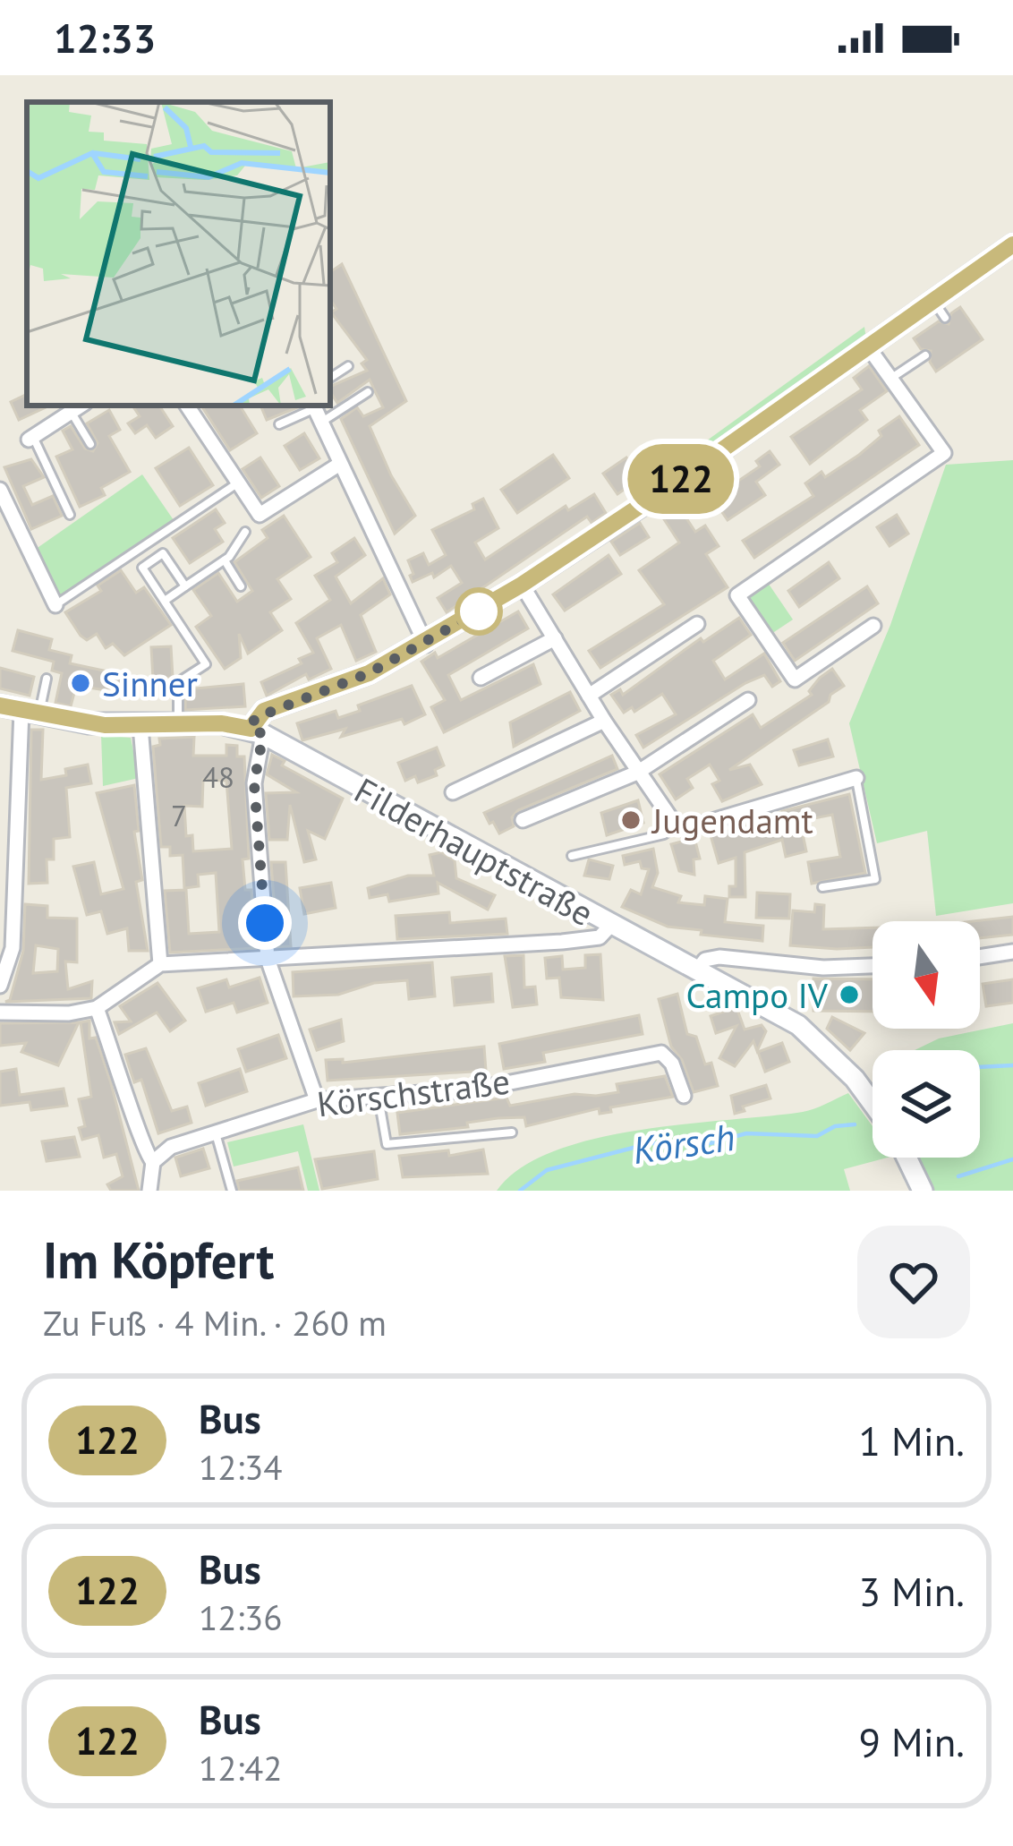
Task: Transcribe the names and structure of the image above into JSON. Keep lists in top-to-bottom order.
{
  "streets": {
    "main road": ["Filderhauptstraße"],
    "street": ["Körschstraße"]
  },
  "water": ["Körsch"],
  "places": ["Sinner", "Jugendamt", "Campo IV"],
  "lines": ["bus line 122"],
  "house_numbers": ["48", "7"],
  "north": "bottom",
  "page": {
    "status": "12:33",
    "on_map": "122",
    "heading": ["Im Köpfert", "Zu Fuß · 4 Min. · 260 m"],
    "list": [
      {
        "mark": "122",
        "name": "Bus",
        "note": "12:34",
        "value": "1 Min."
      },
      {
        "mark": "122",
        "name": "Bus",
        "note": "12:36",
        "value": "3 Min."
      },
      {
        "mark": "122",
        "name": "Bus",
        "note": "12:42",
        "value": "9 Min."
      }
    ]
  }
}
